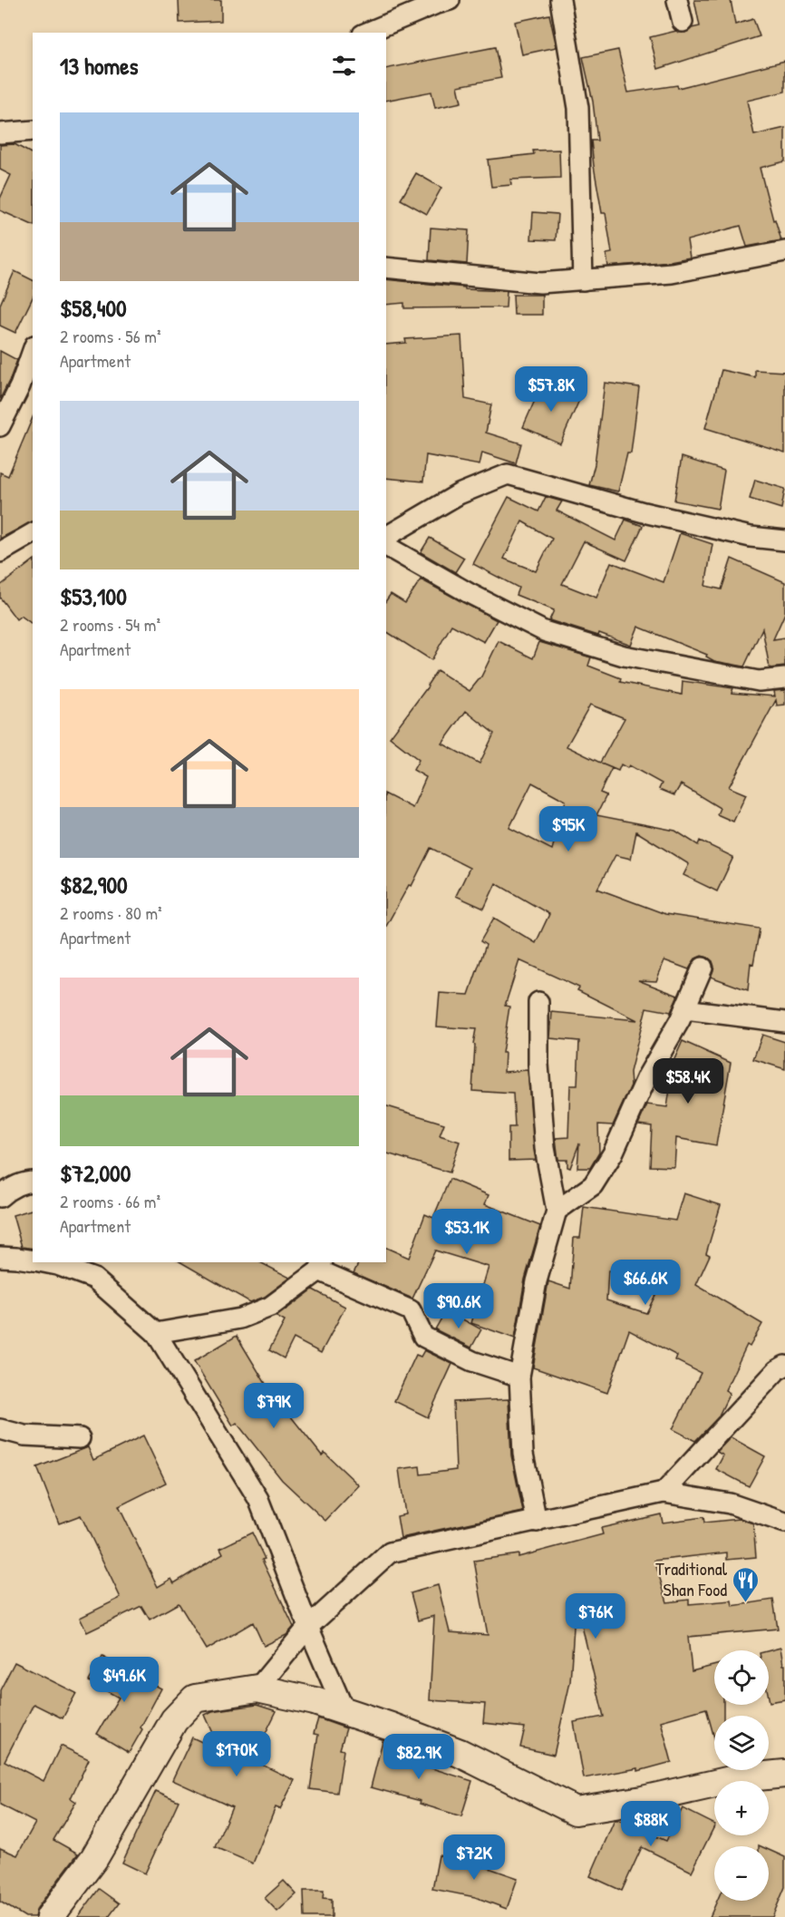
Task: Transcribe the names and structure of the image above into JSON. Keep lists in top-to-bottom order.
{
  "places": {
    "restaurant": ["Traditional Shan Food"]
  },
  "page": {
    "heading": "13 homes",
    "list": [
      {
        "name": "$58,400",
        "note": "2 rooms · 56 m² · Apartment"
      },
      {
        "name": "$53,100",
        "note": "2 rooms · 54 m² · Apartment"
      },
      {
        "name": "$82,900",
        "note": "2 rooms · 80 m² · Apartment"
      },
      {
        "name": "$72,000",
        "note": "2 rooms · 66 m² · Apartment"
      }
    ],
    "price": [
      "$57.8K",
      "$95K",
      "$58.4K",
      "$53.1K",
      "$66.6K",
      "$90.6K",
      "$79K",
      "$76K",
      "$49.6K",
      "$170K",
      "$82.9K",
      "$88K",
      "$72K"
    ],
    "map_buttons": ["+", "−"]
  }
}
